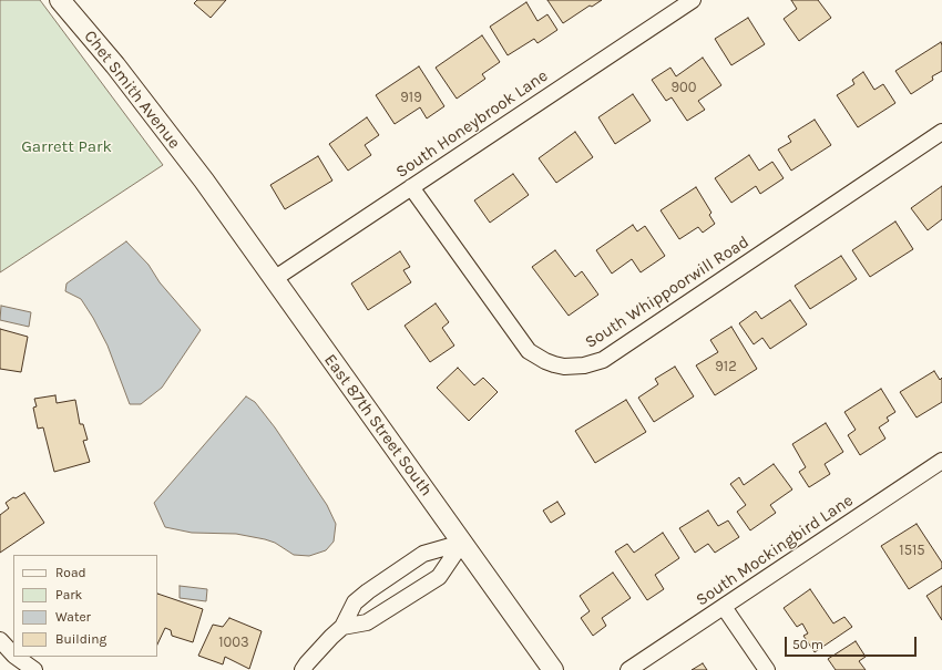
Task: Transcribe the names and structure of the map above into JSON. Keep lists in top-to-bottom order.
{
  "streets": {
    "street": [
      "Chet Smith Avenue",
      "South Honeybrook Lane",
      "South Whippoorwill Road",
      "East 87th Street South",
      "South Mockingbird Lane"
    ]
  },
  "crossings": [
    ["Chet Smith Avenue", "East 87th Street South"],
    ["South Honeybrook Lane", "South Whippoorwill Road"],
    ["South Honeybrook Lane", "East 87th Street South"]
  ],
  "parks": ["Garrett Park"],
  "house_numbers": [
    "900",
    "919",
    "912",
    "1515",
    "1003"
  ],
  "legend": [
    "Road",
    "Park",
    "Water",
    "Building"
  ],
  "scale_bar": "50 m"
}
